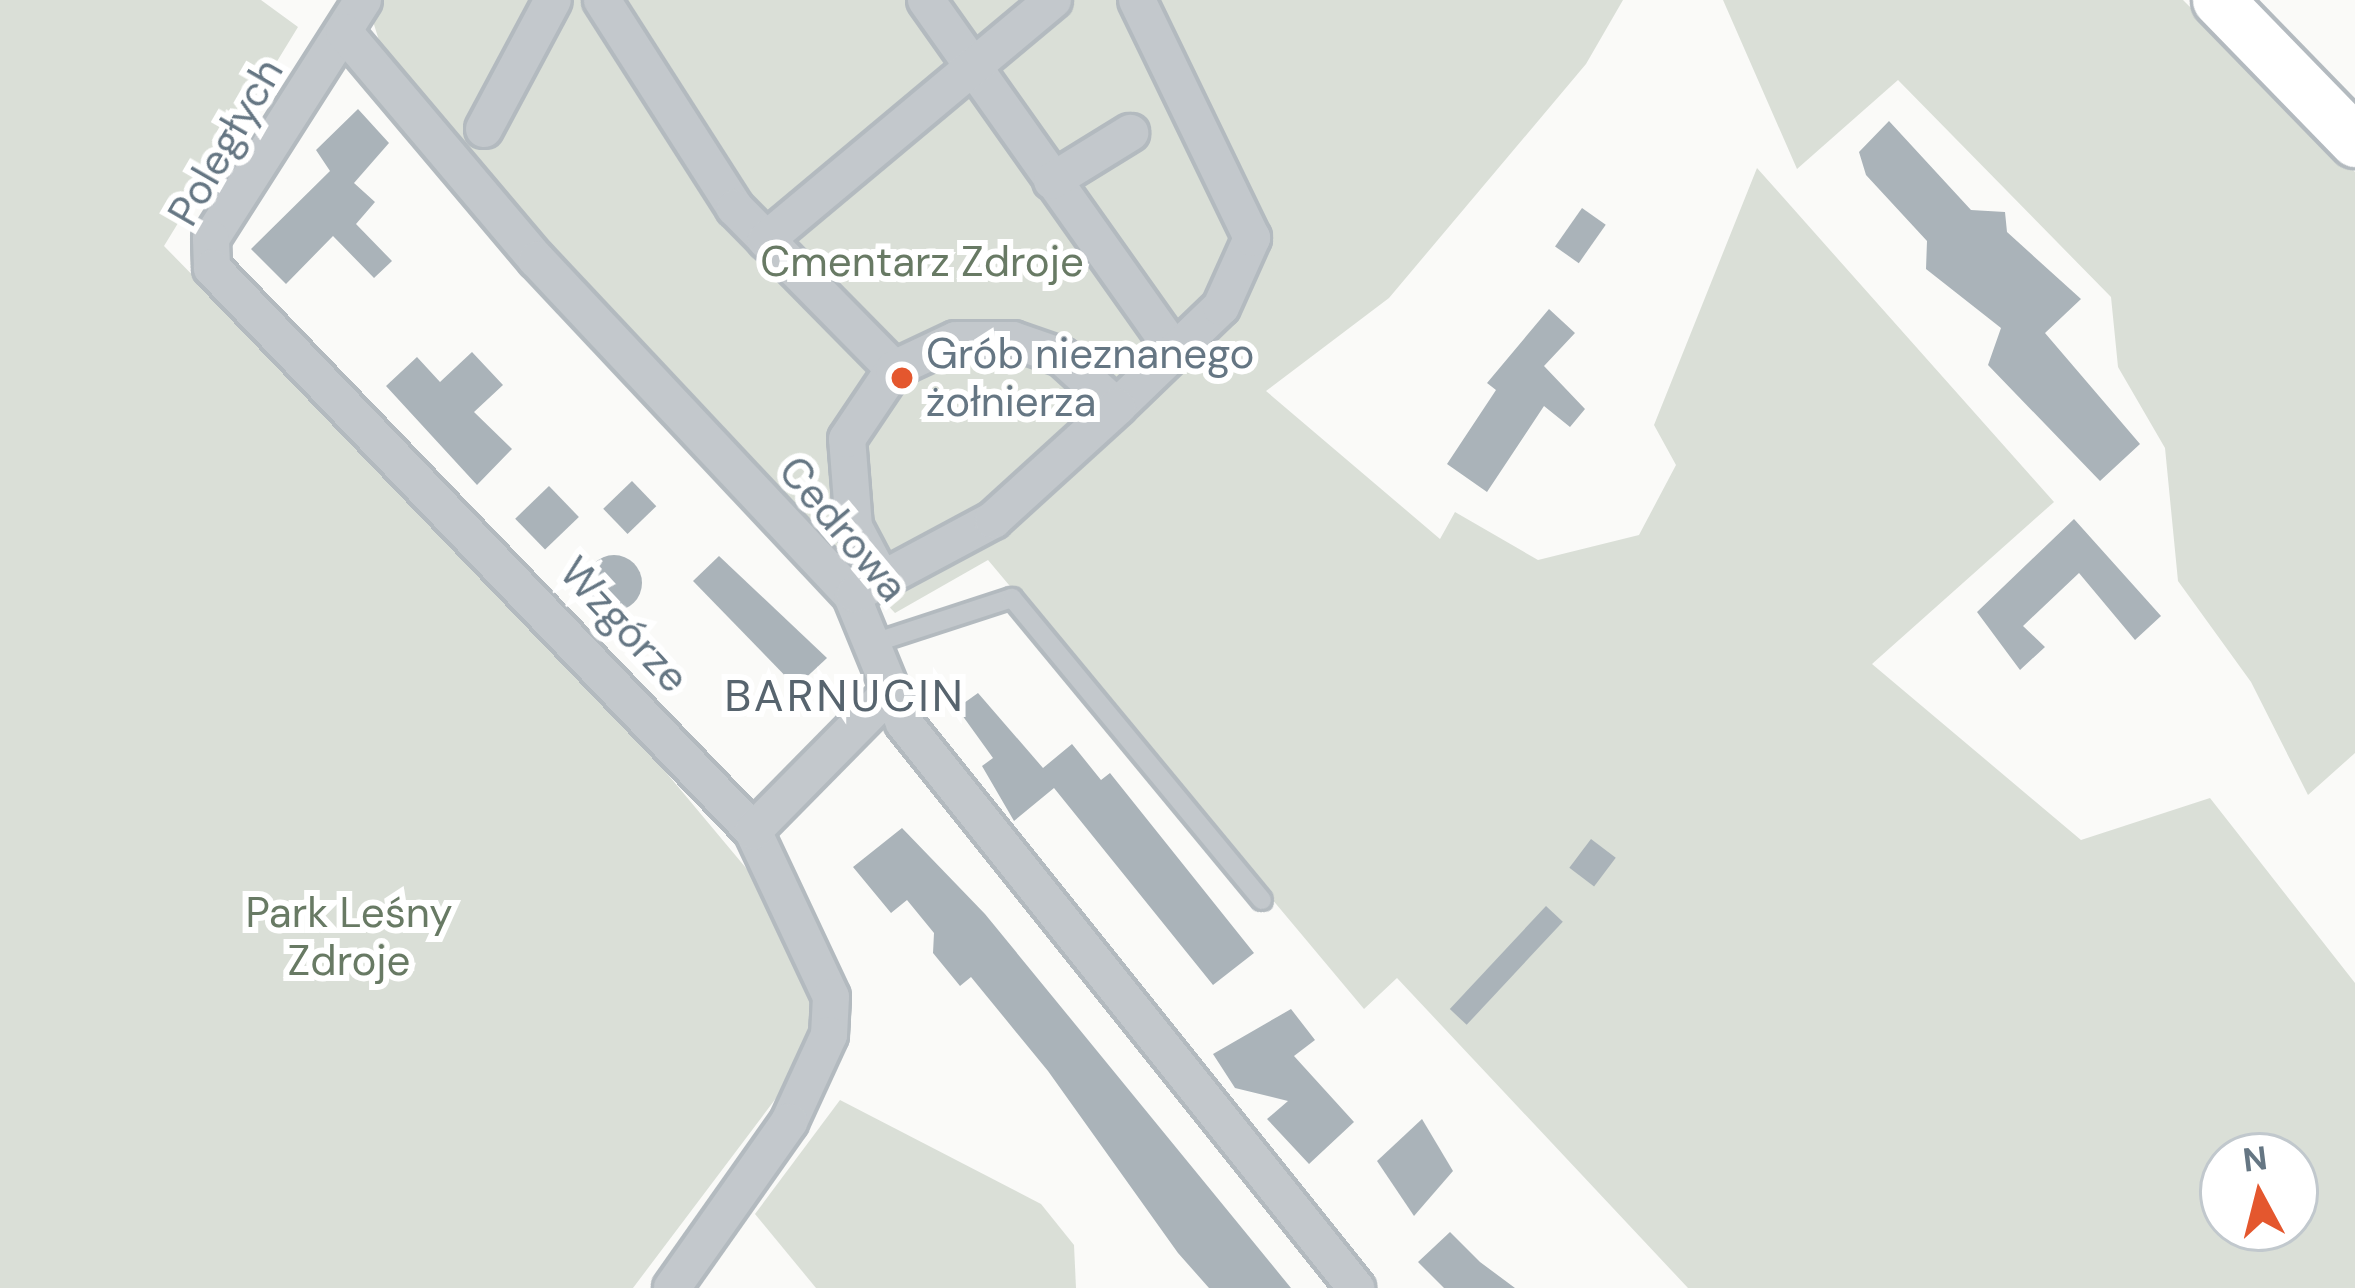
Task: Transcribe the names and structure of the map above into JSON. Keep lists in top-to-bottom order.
{
  "streets": {
    "street": ["Poległych", "Cedrowa", "Wzgórze"]
  },
  "crossings": [
    ["Poległych", "Cedrowa"],
    ["Poległych", "Wzgórze"]
  ],
  "districts": ["BARNUCIN"],
  "parks": ["Cmentarz Zdroje", "Park Leśny Zdroje"],
  "places": ["Grób nieznanego żołnierza"],
  "north": "top"
}
